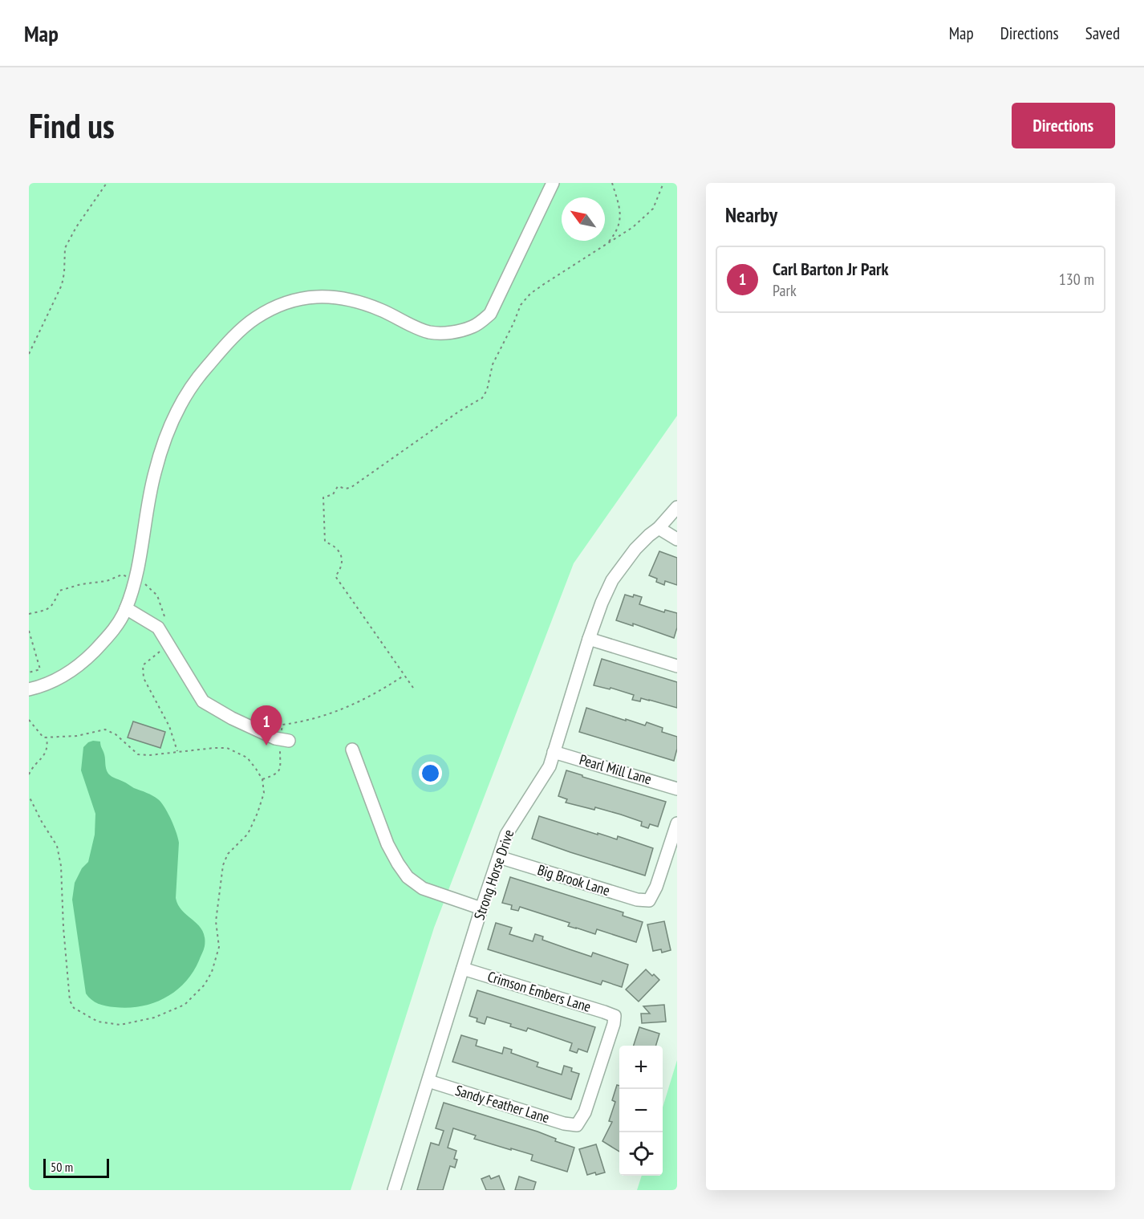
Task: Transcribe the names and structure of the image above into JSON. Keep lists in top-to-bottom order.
{
  "streets": {
    "street": [
      "Pearl Mill Lane",
      "Strong Horse Drive",
      "Big Brook Lane",
      "Crimson Embers Lane",
      "Sandy Feather Lane"
    ]
  },
  "crossings": [
    ["Pearl Mill Lane", "Strong Horse Drive"],
    ["Strong Horse Drive", "Big Brook Lane"],
    ["Strong Horse Drive", "Crimson Embers Lane"],
    ["Strong Horse Drive", "Sandy Feather Lane"],
    ["Crimson Embers Lane", "Sandy Feather Lane"]
  ],
  "scale_bar": "50 m",
  "north": "top left",
  "page": {
    "header": "Map",
    "nav": ["Map", "Directions", "Saved"],
    "buttons": "Directions",
    "title": "Find us",
    "heading": "Nearby",
    "list": [
      {
        "mark": "1",
        "name": "Carl Barton Jr Park",
        "note": "Park",
        "value": "130 m"
      }
    ],
    "pins": "1",
    "map_buttons": ["+", "−"],
    "scale": "50 m"
  }
}
